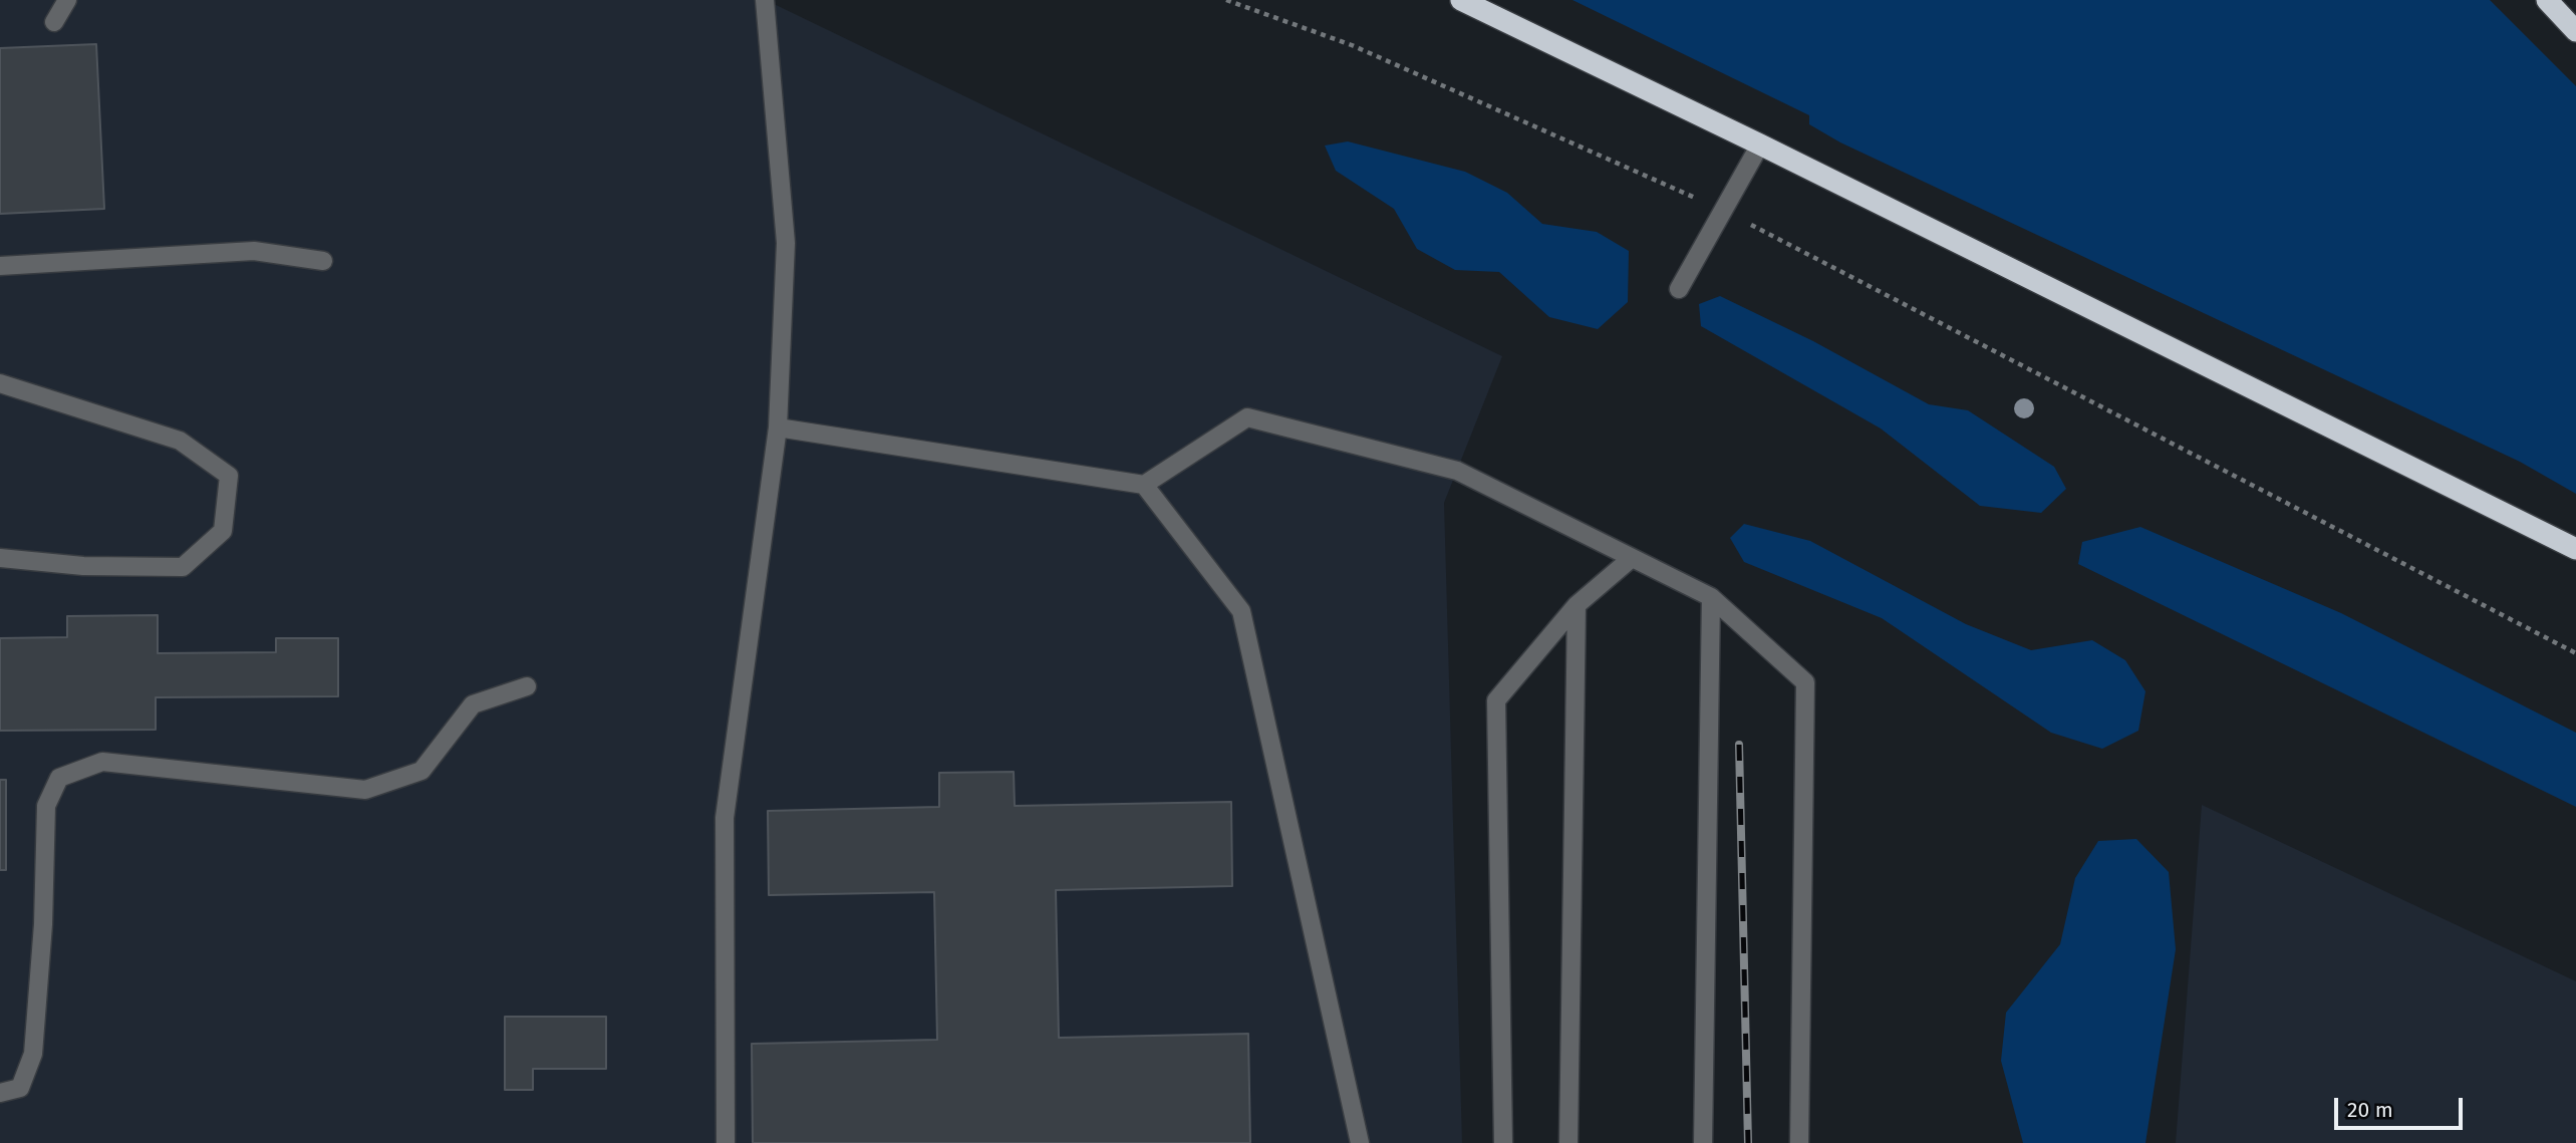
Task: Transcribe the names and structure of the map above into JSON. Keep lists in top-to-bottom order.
{
  "scale_bar": "20 m"
}
